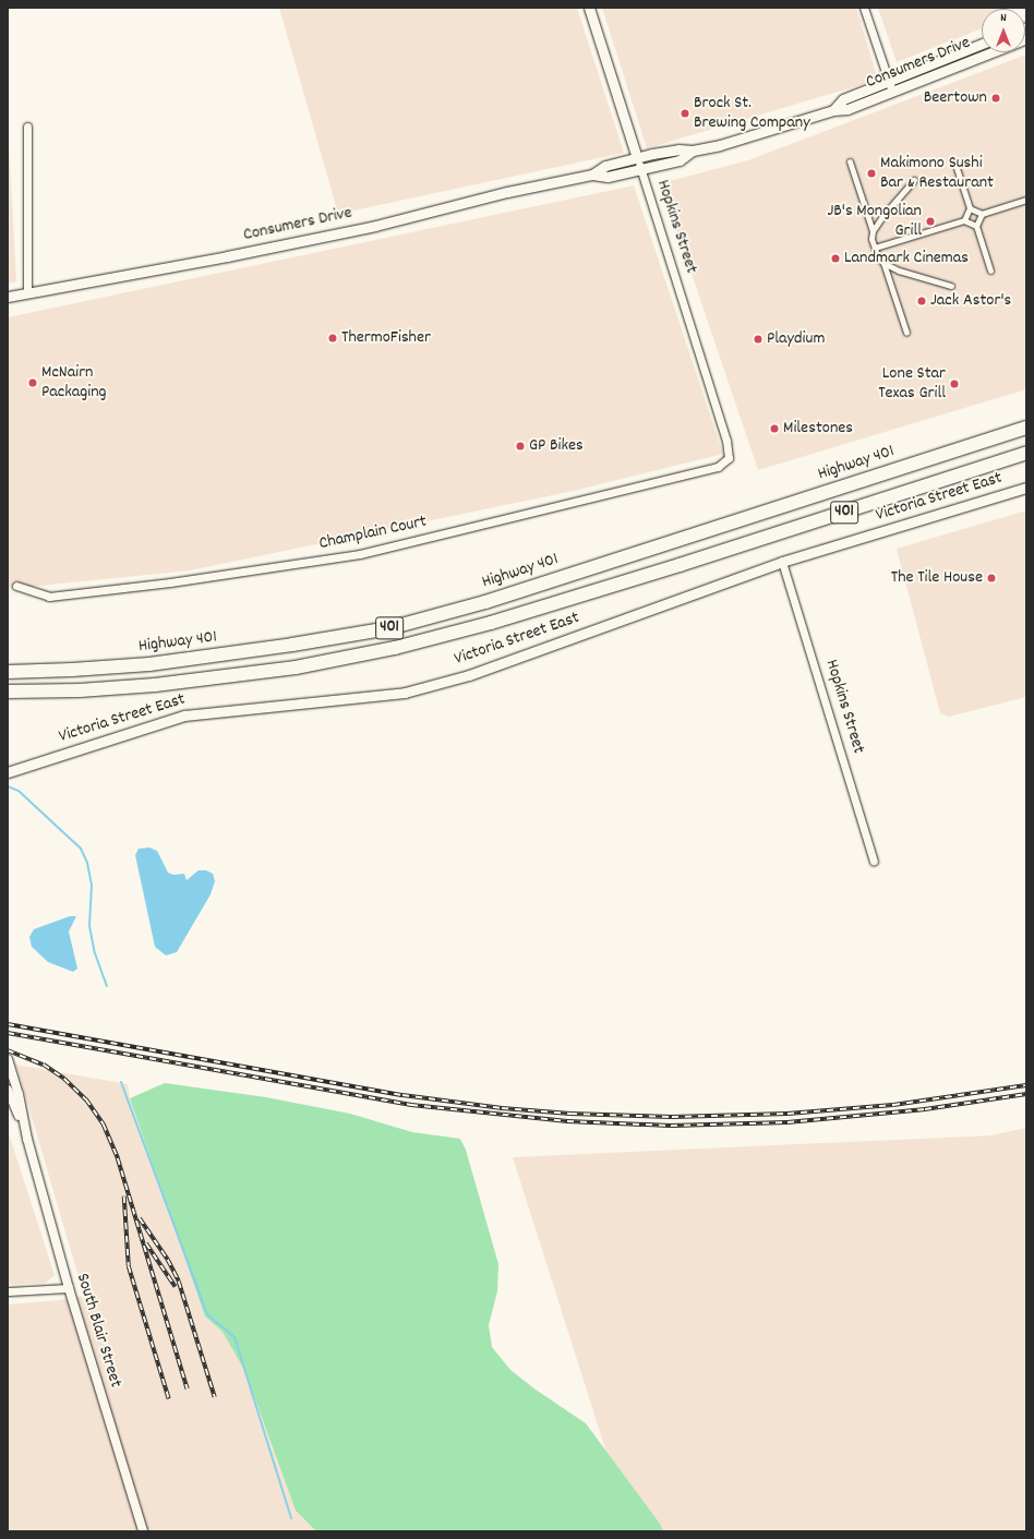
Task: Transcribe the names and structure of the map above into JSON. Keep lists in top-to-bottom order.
{
  "streets": {
    "highway": ["Highway 401", "401"],
    "main road": ["Consumers Drive", "Hopkins Street", "Victoria Street East"],
    "street": ["Champlain Court", "South Blair Street"]
  },
  "crossings": [
    ["Consumers Drive", "Hopkins Street"],
    ["Hopkins Street", "Victoria Street East"],
    ["Hopkins Street", "Champlain Court"]
  ],
  "places": [
    "Beertown",
    "Brock St. Brewing Company",
    "Makimono Sushi Bar & Restaurant",
    "JB's Mongolian Grill",
    "Landmark Cinemas",
    "Jack Astor's",
    "ThermoFisher",
    "Playdium",
    "McNairn Packaging",
    "Lone Star Texas Grill",
    "Milestones",
    "GP Bikes",
    "The Tile House"
  ],
  "north": "top"
}
